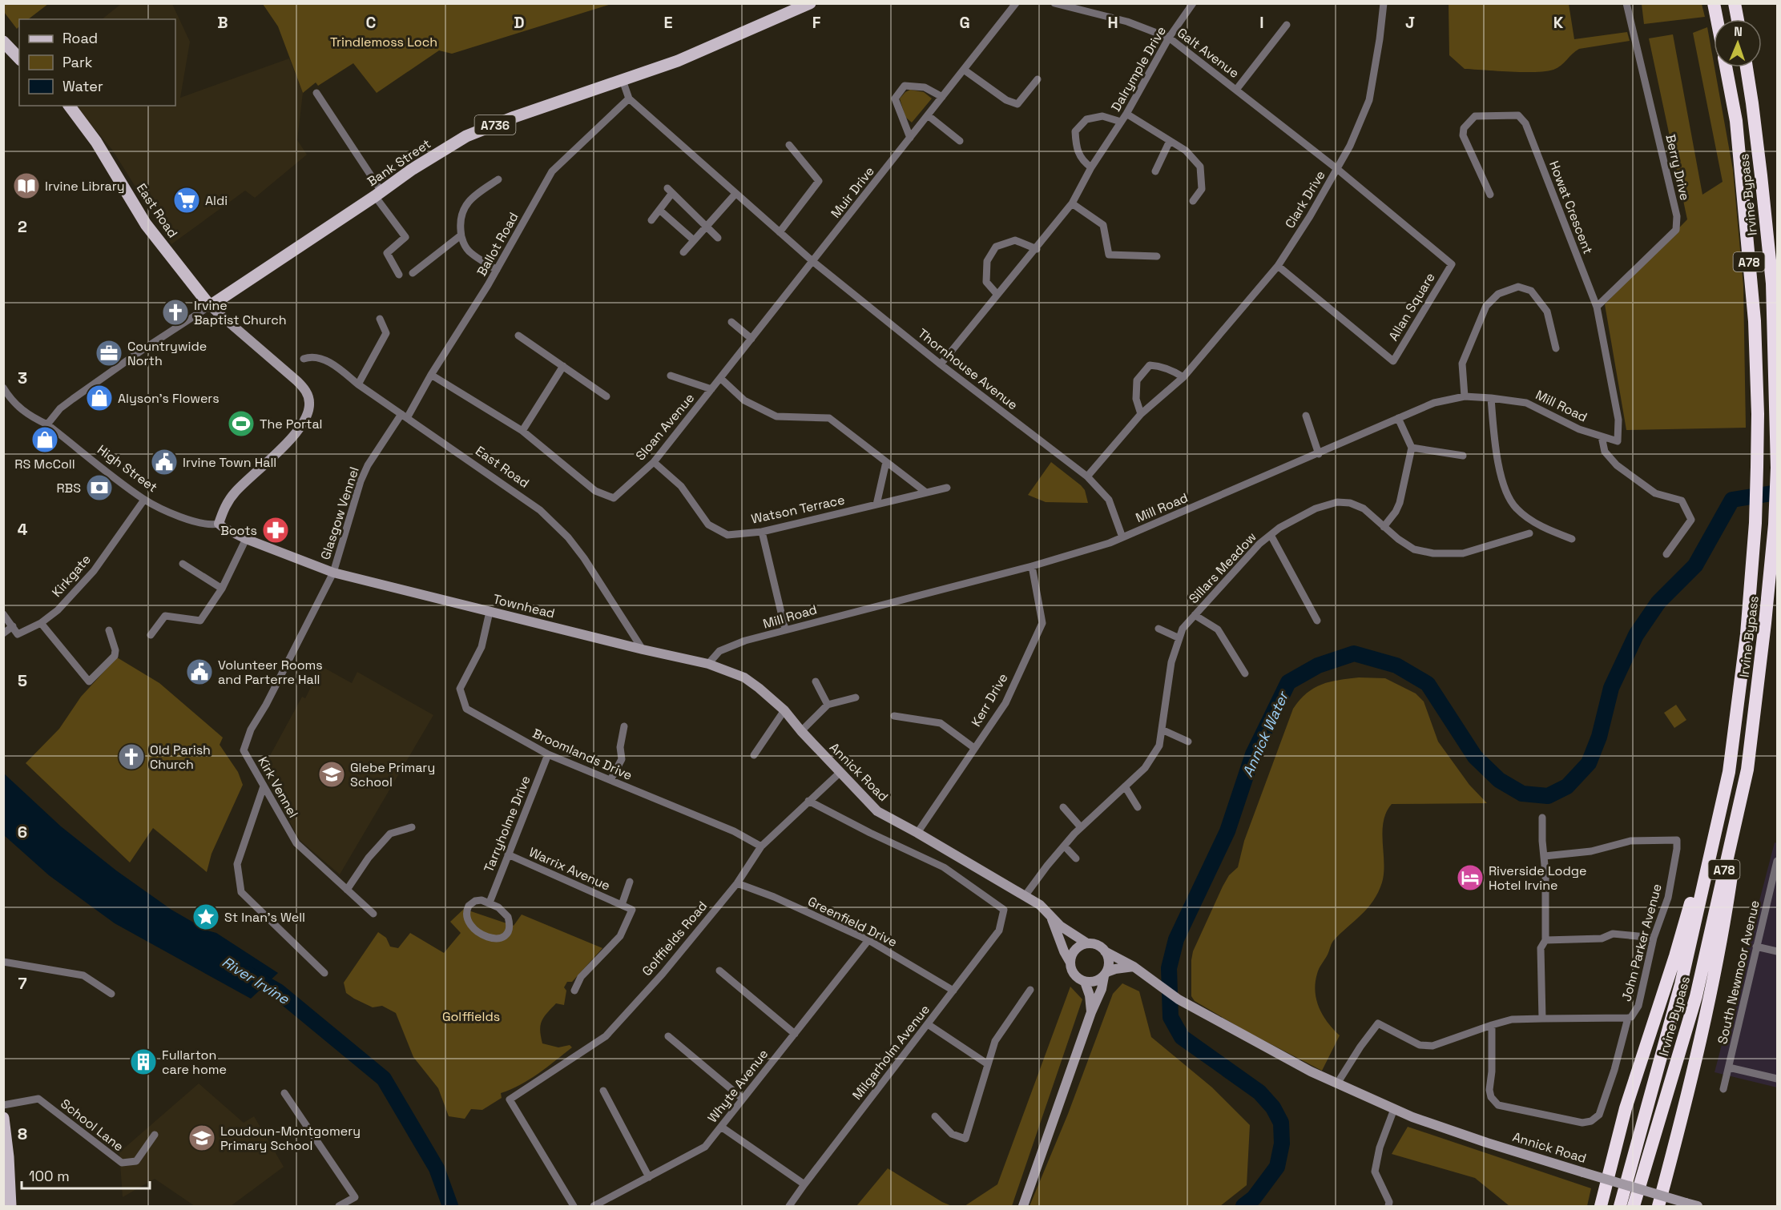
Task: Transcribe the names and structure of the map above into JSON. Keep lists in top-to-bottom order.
{
  "streets": {
    "highway": ["Irvine Bypass", "A78"],
    "main road": [
      "A736",
      "Bank Street",
      "East Road",
      "High Street",
      "Townhead",
      "Annick Road"
    ],
    "street": [
      "Galt Avenue",
      "Dalrymple Drive",
      "Berry Drive",
      "Muir Drive",
      "Clark Drive",
      "Howat Crescent",
      "Ballot Road",
      "Allan Square",
      "Thornhouse Avenue",
      "Mill Road",
      "Sloan Avenue",
      "Watson Terrace",
      "Glasgow Vennel",
      "Sillars Meadow",
      "Kirkgate",
      "Kerr Drive",
      "Broomlands Drive",
      "Kirk Vennel",
      "Tarryholme Drive",
      "Warrix Avenue",
      "Greenfield Drive",
      "Golffields Road",
      "John Parker Avenue",
      "South Newmoor Avenue",
      "Milgarholm Avenue",
      "Whyte Avenue",
      "School Lane"
    ]
  },
  "crossings": [
    ["Galt Avenue", "Dalrymple Drive"],
    ["Galt Avenue", "Clark Drive"],
    ["Galt Avenue", "Allan Square"],
    ["Dalrymple Drive", "Thornhouse Avenue"],
    ["Bank Street", "East Road"],
    ["Bank Street", "Thornhouse Avenue"],
    ["Bank Street", "High Street"],
    ["Berry Drive", "Howat Crescent"],
    ["Muir Drive", "Thornhouse Avenue"],
    ["Muir Drive", "Sloan Avenue"],
    ["Irvine Bypass", "A78"],
    ["Clark Drive", "Allan Square"],
    ["Clark Drive", "Thornhouse Avenue"],
    ["Howat Crescent", "Mill Road"],
    ["East Road", "Ballot Road"],
    ["East Road", "Glasgow Vennel"],
    ["East Road", "Townhead"],
    ["Ballot Road", "Thornhouse Avenue"],
    ["Ballot Road", "Sloan Avenue"],
    ["Ballot Road", "Glasgow Vennel"],
    ["Thornhouse Avenue", "Mill Road"],
    ["Thornhouse Avenue", "Sloan Avenue"],
    ["Mill Road", "Townhead"],
    ["Mill Road", "Kerr Drive"],
    ["Mill Road", "Annick Road"],
    ["Sloan Avenue", "Watson Terrace"],
    ["High Street", "Glasgow Vennel"],
    ["High Street", "Kirkgate"],
    ["High Street", "Townhead"],
    ["High Street", "Kirk Vennel"],
    ["Glasgow Vennel", "Townhead"],
    ["Glasgow Vennel", "Kirk Vennel"],
    ["Sillars Meadow", "Annick Road"],
    ["Townhead", "Broomlands Drive"],
    ["Townhead", "Annick Road"],
    ["Townhead", "Kirk Vennel"],
    ["Kerr Drive", "Annick Road"],
    ["Broomlands Drive", "Tarryholme Drive"],
    ["Broomlands Drive", "Golffields Road"],
    ["Annick Road", "Golffields Road"],
    ["Tarryholme Drive", "Warrix Avenue"],
    ["Greenfield Drive", "Golffields Road"],
    ["Greenfield Drive", "Milgarholm Avenue"],
    ["Greenfield Drive", "Whyte Avenue"],
    ["Golffields Road", "Milgarholm Avenue"]
  ],
  "water": ["Annick Water", "River Irvine"],
  "parks": ["Trindlemoss Loch", "Golffields"],
  "places": {
    "library": ["Irvine Library"],
    "supermarket": ["Aldi"],
    "church": ["Irvine Baptist Church", "Old Parish Church"],
    "office": ["Countrywide North"],
    "shop": ["Alyson's Flowers", "RS McColl"],
    "sports": ["The Portal"],
    "public building": ["Irvine Town Hall", "Volunteer Rooms and Parterre Hall"],
    "bank": ["RBS"],
    "pharmacy": ["Boots"],
    "school or university": ["Glebe Primary School", "Loudoun-Montgomery Primary School"],
    "hotel": ["Riverside Lodge Hotel Irvine"],
    "place": ["St Inan's Well"],
    "building": ["Fullarton care home"]
  },
  "legend": ["Road", "Park", "Water"],
  "scale_bar": "100 m",
  "north": "top",
  "grid": {
    "columns": [
      "B",
      "C",
      "D",
      "E",
      "F",
      "G",
      "H",
      "I",
      "J",
      "K"
    ],
    "rows": [
      "2",
      "3",
      "4",
      "5",
      "6",
      "7",
      "8"
    ]
  }
}
